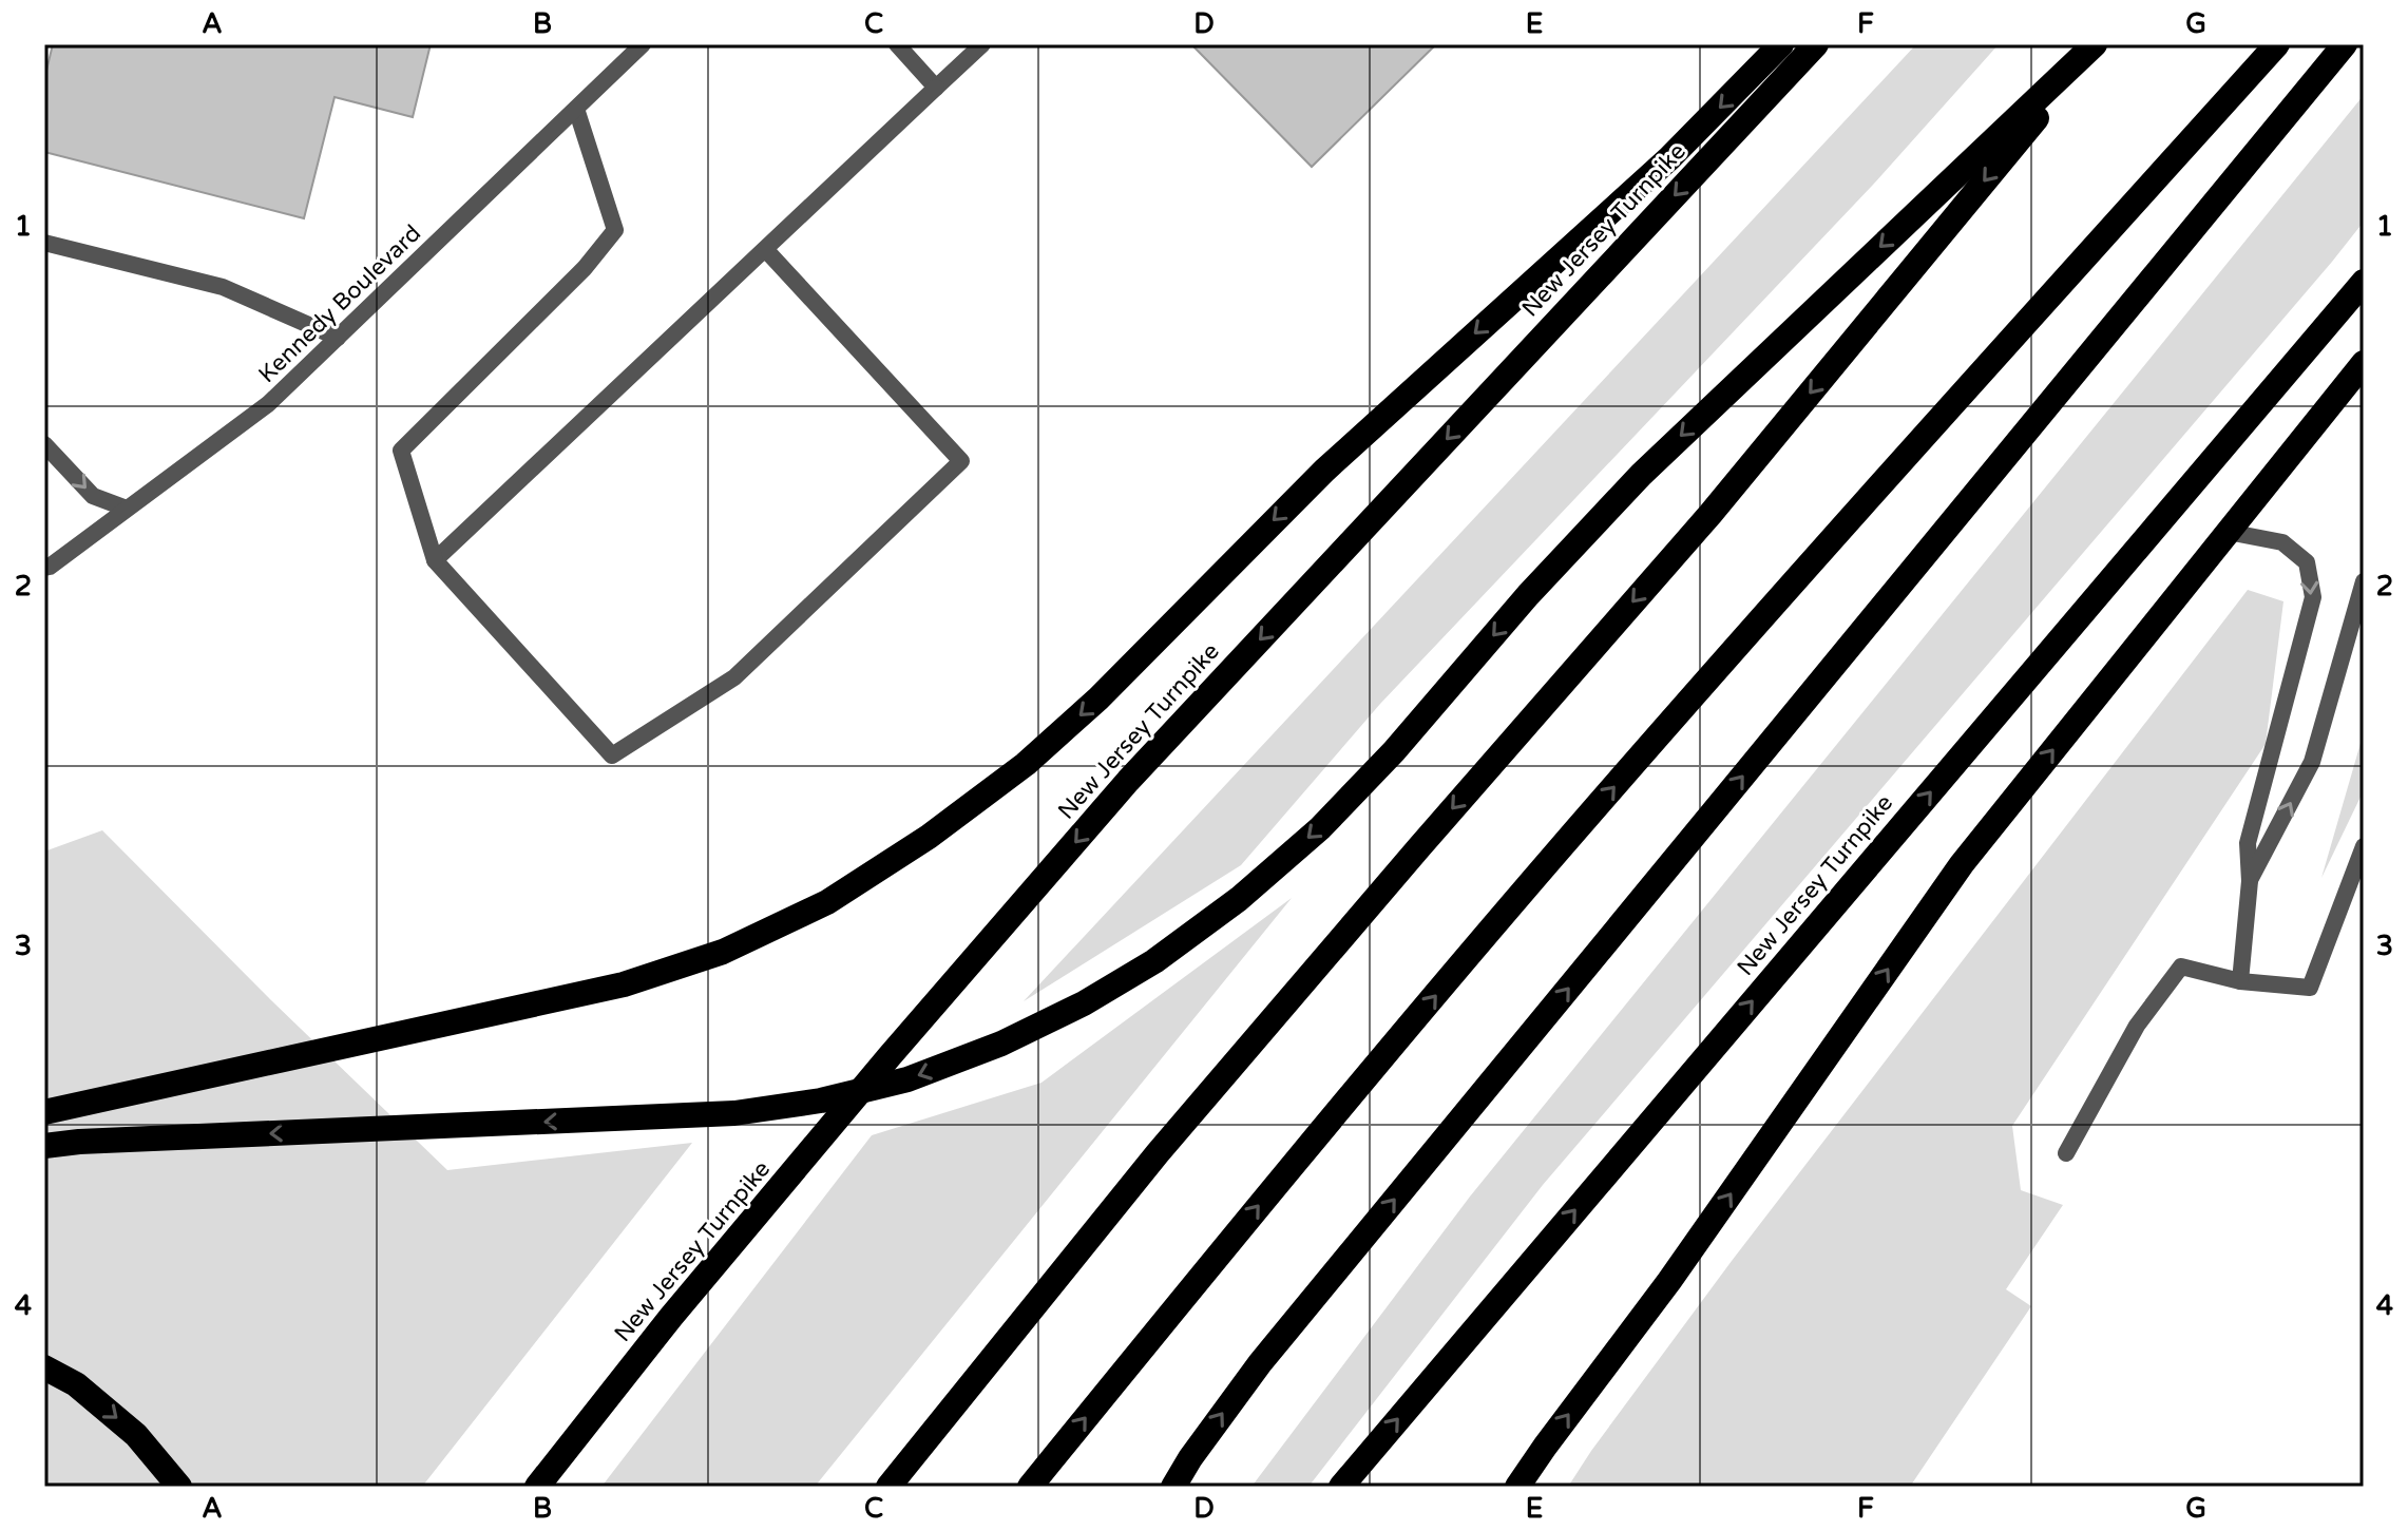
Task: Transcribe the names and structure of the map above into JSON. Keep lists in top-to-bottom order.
{
  "streets": {
    "highway": ["New Jersey Turnpike"],
    "street": ["Kennedy Boulevard"]
  },
  "grid": {
    "columns": [
      "A",
      "B",
      "C",
      "D",
      "E",
      "F",
      "G"
    ],
    "rows": [
      "1",
      "2",
      "3",
      "4"
    ]
  }
}
